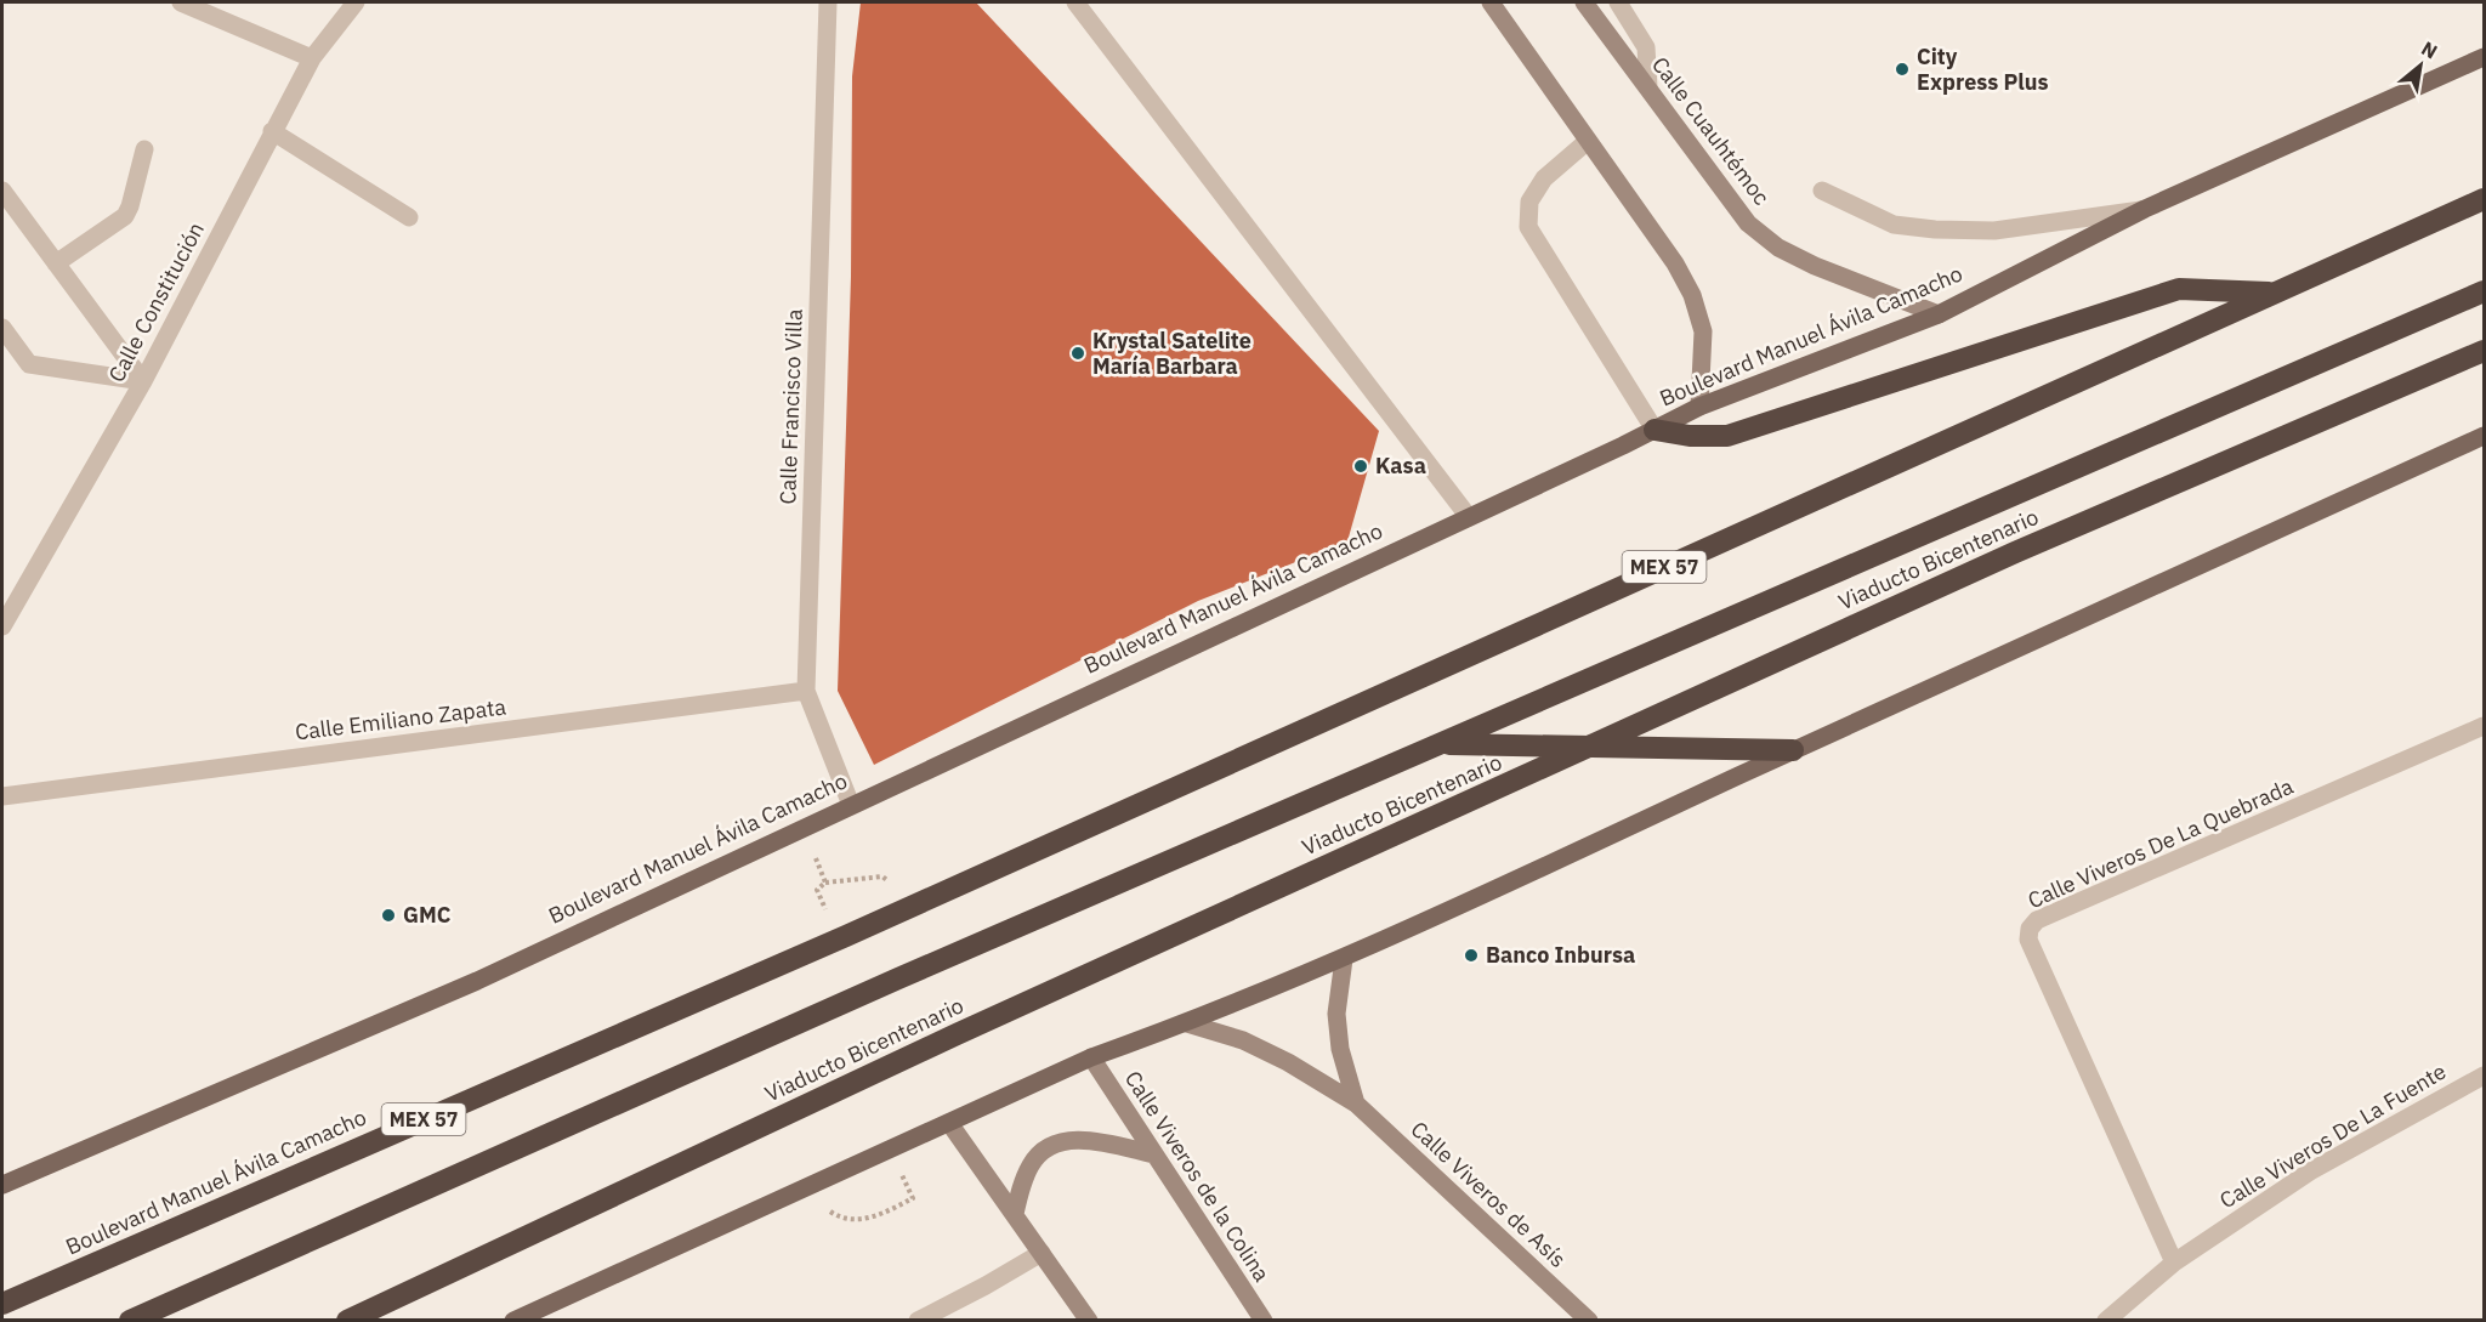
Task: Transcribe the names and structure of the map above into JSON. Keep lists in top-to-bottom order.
{
  "streets": {
    "highway": ["Boulevard Manuel Ávila Camacho", "Viaducto Bicentenario", "MEX 57"],
    "street": [
      "Calle Cuauhtémoc",
      "Calle Constitución",
      "Calle Francisco Villa",
      "Calle Emiliano Zapata",
      "Calle Viveros De La Quebrada",
      "Calle Viveros De La Fuente",
      "Calle Viveros de la Colina",
      "Calle Viveros de Asís"
    ]
  },
  "crossings": [
    ["Calle Cuauhtémoc", "Boulevard Manuel Ávila Camacho"],
    ["Boulevard Manuel Ávila Camacho", "Calle Francisco Villa"],
    ["Calle Francisco Villa", "Calle Emiliano Zapata"],
    ["Calle Viveros De La Quebrada", "Calle Viveros De La Fuente"]
  ],
  "places": [
    "City Express Plus",
    "Krystal Satelite María Barbara",
    "Kasa",
    "GMC",
    "Banco Inbursa"
  ],
  "north": "top right"
}
